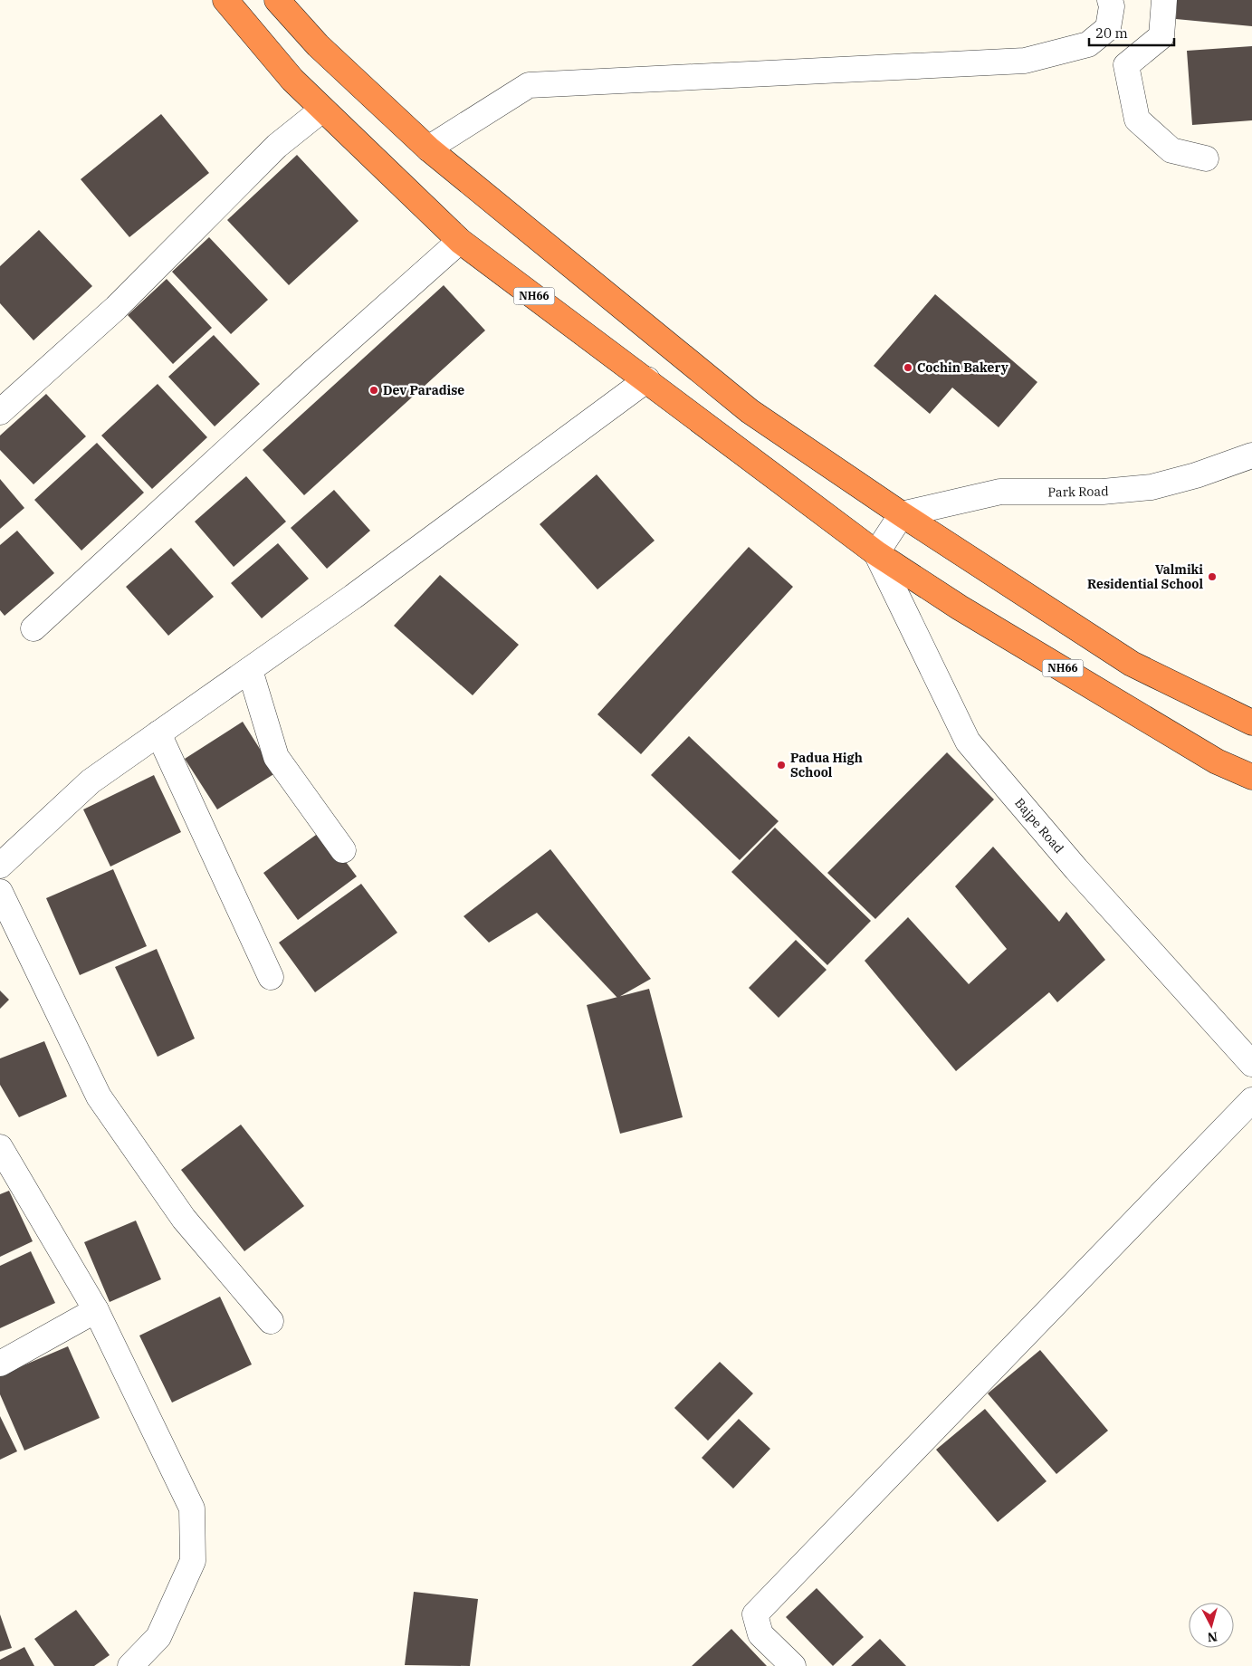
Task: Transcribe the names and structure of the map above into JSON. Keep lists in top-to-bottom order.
{
  "streets": {
    "highway": ["NH66"],
    "street": ["Park Road", "Bajpe Road"]
  },
  "crossings": [
    ["NH66", "Bajpe Road"]
  ],
  "places": [
    "Cochin Bakery",
    "Dev Paradise",
    "Valmiki Residential School",
    "Padua High School"
  ],
  "scale_bar": "20 m",
  "north": "bottom"
}
